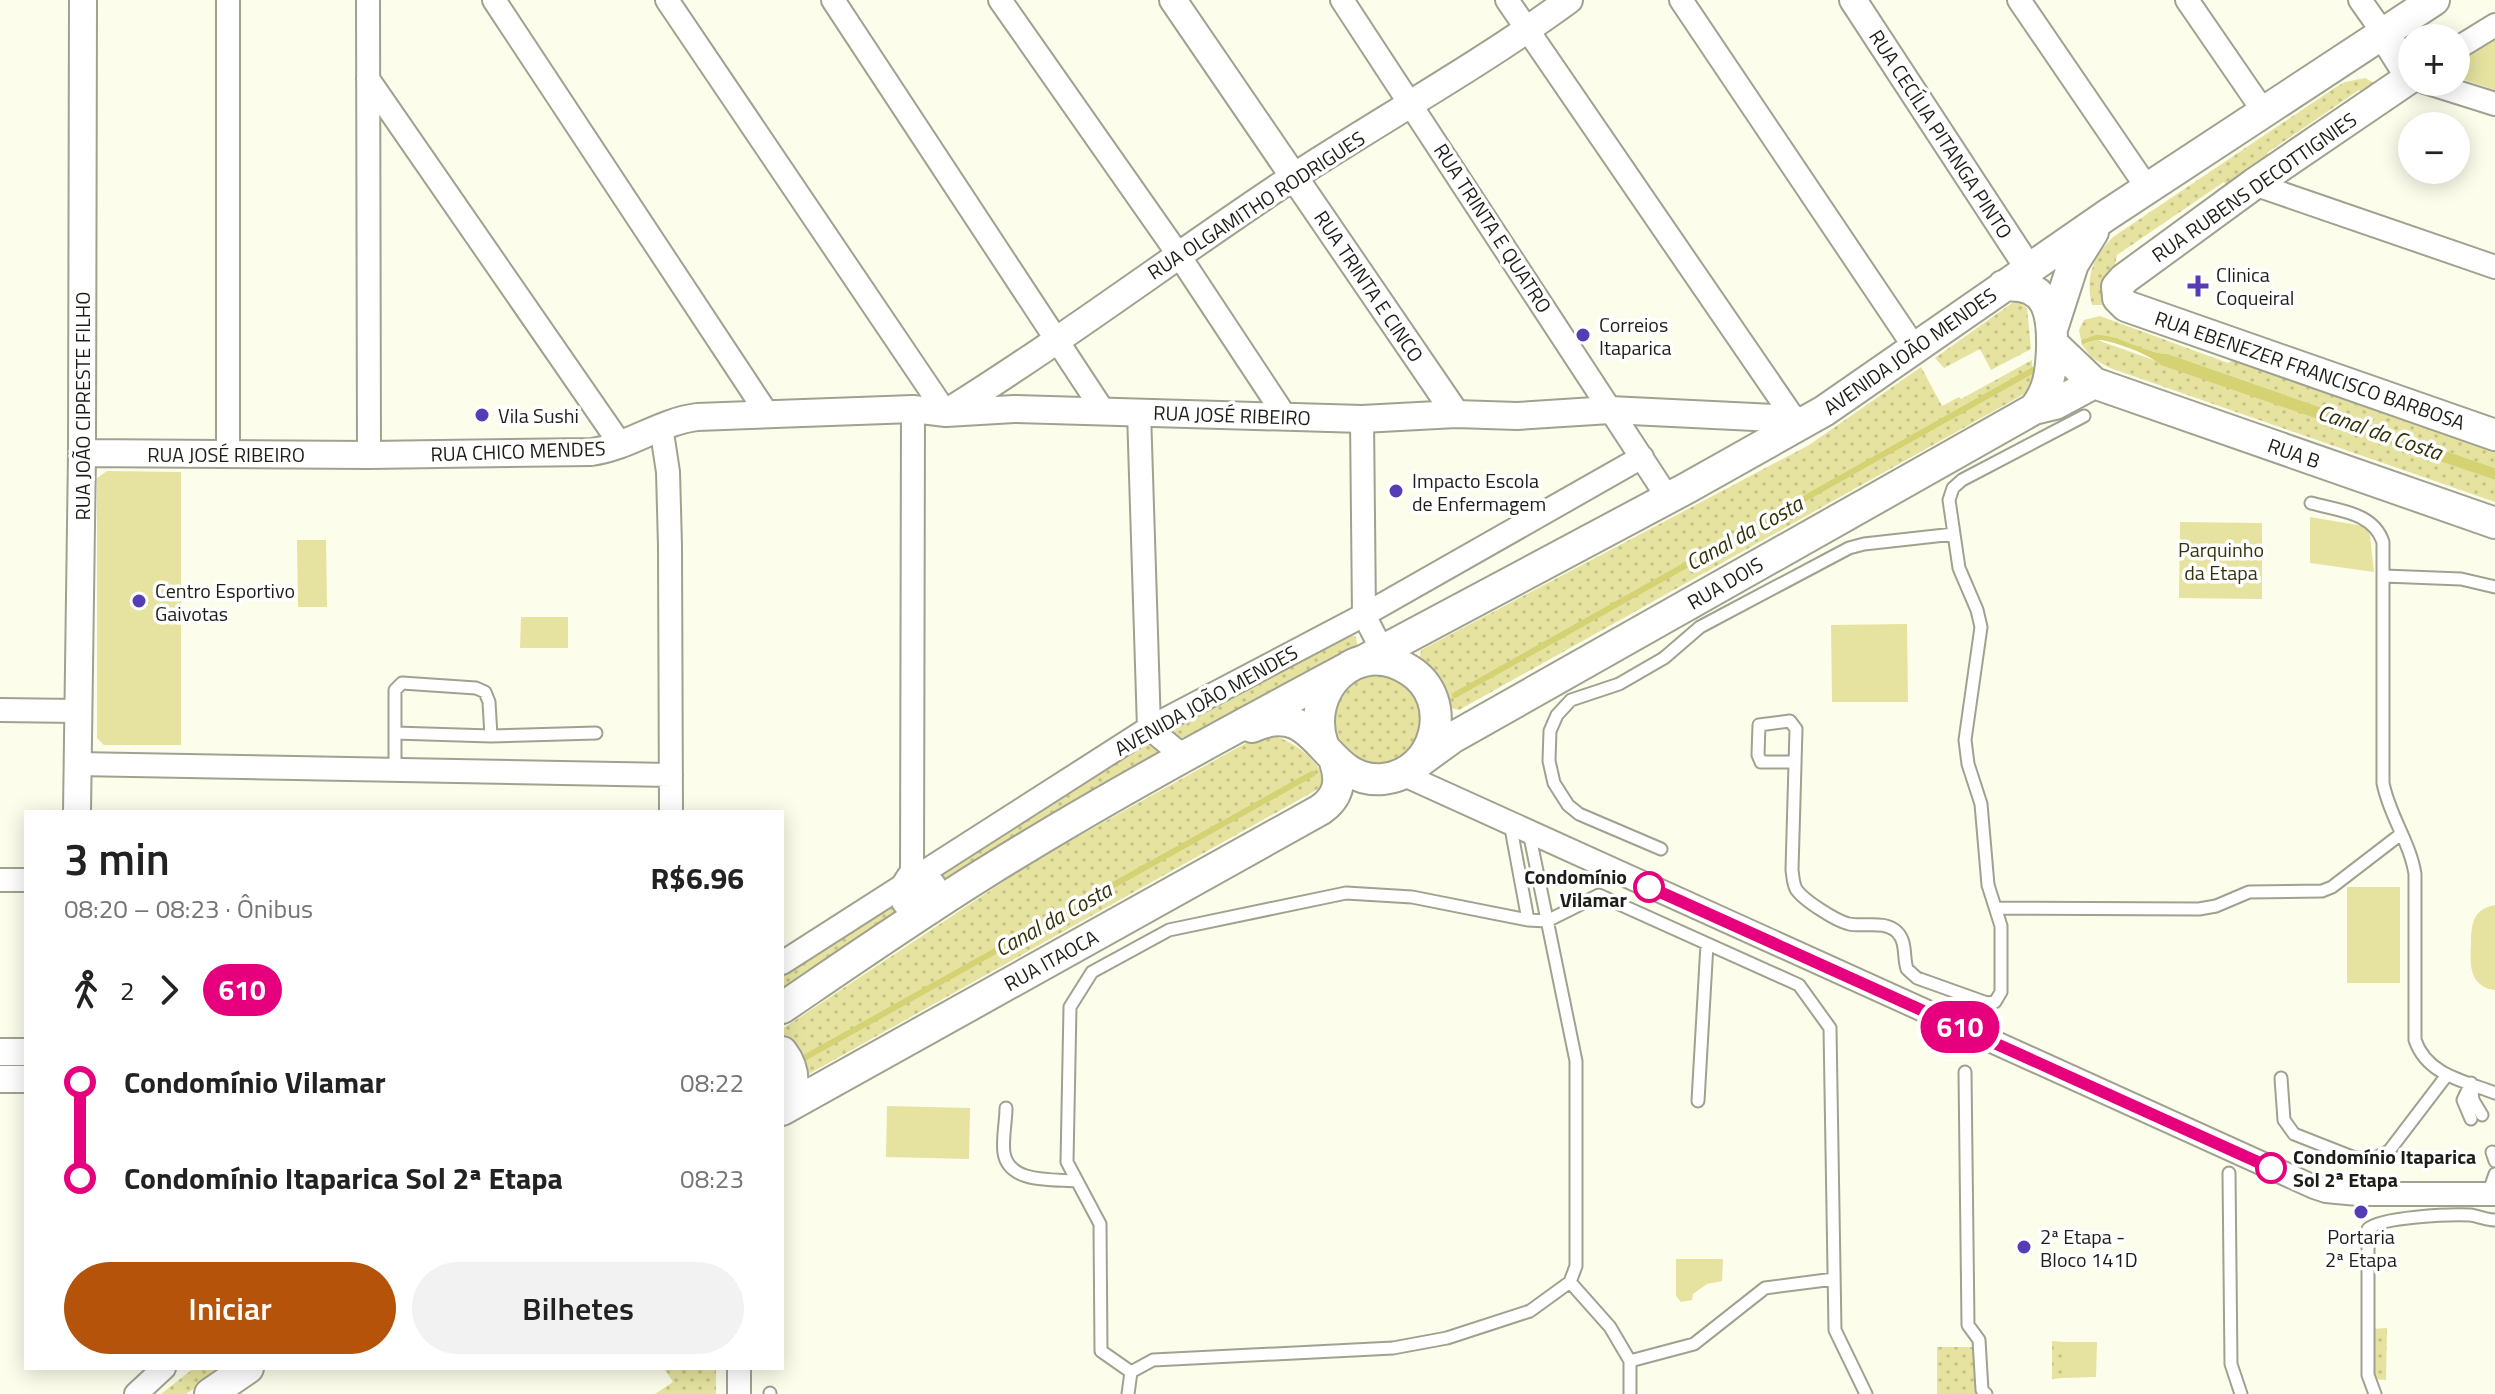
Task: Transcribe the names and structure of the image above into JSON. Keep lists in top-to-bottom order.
{
  "streets": {
    "main road": [
      "RUA RUBENS DECOTTIGNIES",
      "AVENIDA JOÃO MENDES",
      "RUA EBENEZER FRANCISCO BARBOSA",
      "RUA B",
      "RUA DOIS",
      "RUA ITAOCA"
    ],
    "street": [
      "RUA CECÍLIA PITANGA PINTO",
      "RUA OLGAMITHO RODRIGUES",
      "RUA TRINTA E QUATRO",
      "RUA TRINTA E CINCO",
      "RUA JOÃO CIPRESTE FILHO",
      "RUA JOSÉ RIBEIRO",
      "RUA CHICO MENDES"
    ]
  },
  "crossings": [
    ["RUA CECÍLIA PITANGA PINTO", "AVENIDA JOÃO MENDES"],
    ["RUA RUBENS DECOTTIGNIES", "RUA EBENEZER FRANCISCO BARBOSA"],
    ["RUA OLGAMITHO RODRIGUES", "RUA TRINTA E QUATRO"],
    ["RUA OLGAMITHO RODRIGUES", "RUA TRINTA E CINCO"],
    ["RUA OLGAMITHO RODRIGUES", "RUA JOSÉ RIBEIRO"],
    ["RUA TRINTA E QUATRO", "AVENIDA JOÃO MENDES"],
    ["RUA TRINTA E QUATRO", "RUA JOSÉ RIBEIRO"],
    ["RUA TRINTA E CINCO", "RUA JOSÉ RIBEIRO"],
    ["AVENIDA JOÃO MENDES", "RUA JOSÉ RIBEIRO"],
    ["AVENIDA JOÃO MENDES", "RUA DOIS"],
    ["RUA JOÃO CIPRESTE FILHO", "RUA JOSÉ RIBEIRO"],
    ["RUA JOSÉ RIBEIRO", "RUA CHICO MENDES"],
    ["RUA B", "RUA DOIS"],
    ["RUA DOIS", "RUA ITAOCA"]
  ],
  "water": ["Canal da Costa"],
  "parks": ["Parquinho da Etapa"],
  "places": {
    "health": ["Clinica Coqueiral"],
    "other": [
      "Correios Itaparica",
      "Vila Sushi",
      "Impacto Escola de Enfermagem",
      "Centro Esportivo Gaivotas",
      "Condomínio Vilamar",
      "Condomínio Itaparica Sol 2ª Etapa",
      "Portaria 2ª Etapa",
      "2ª Etapa - Bloco 141D"
    ]
  },
  "lines": ["bus line 610"],
  "page": {
    "on_map": "610",
    "map_buttons": ["+", "−"],
    "heading": ["3 min", "08:20 – 08:23 · Ônibus", "R$6.96"],
    "legs": ["2", "610"],
    "list": [
      {
        "name": "Condomínio Vilamar",
        "value": "08:22"
      },
      {
        "name": "Condomínio Itaparica Sol 2ª Etapa",
        "value": "08:23"
      }
    ],
    "buttons": ["Iniciar", "Bilhetes"]
  }
}
